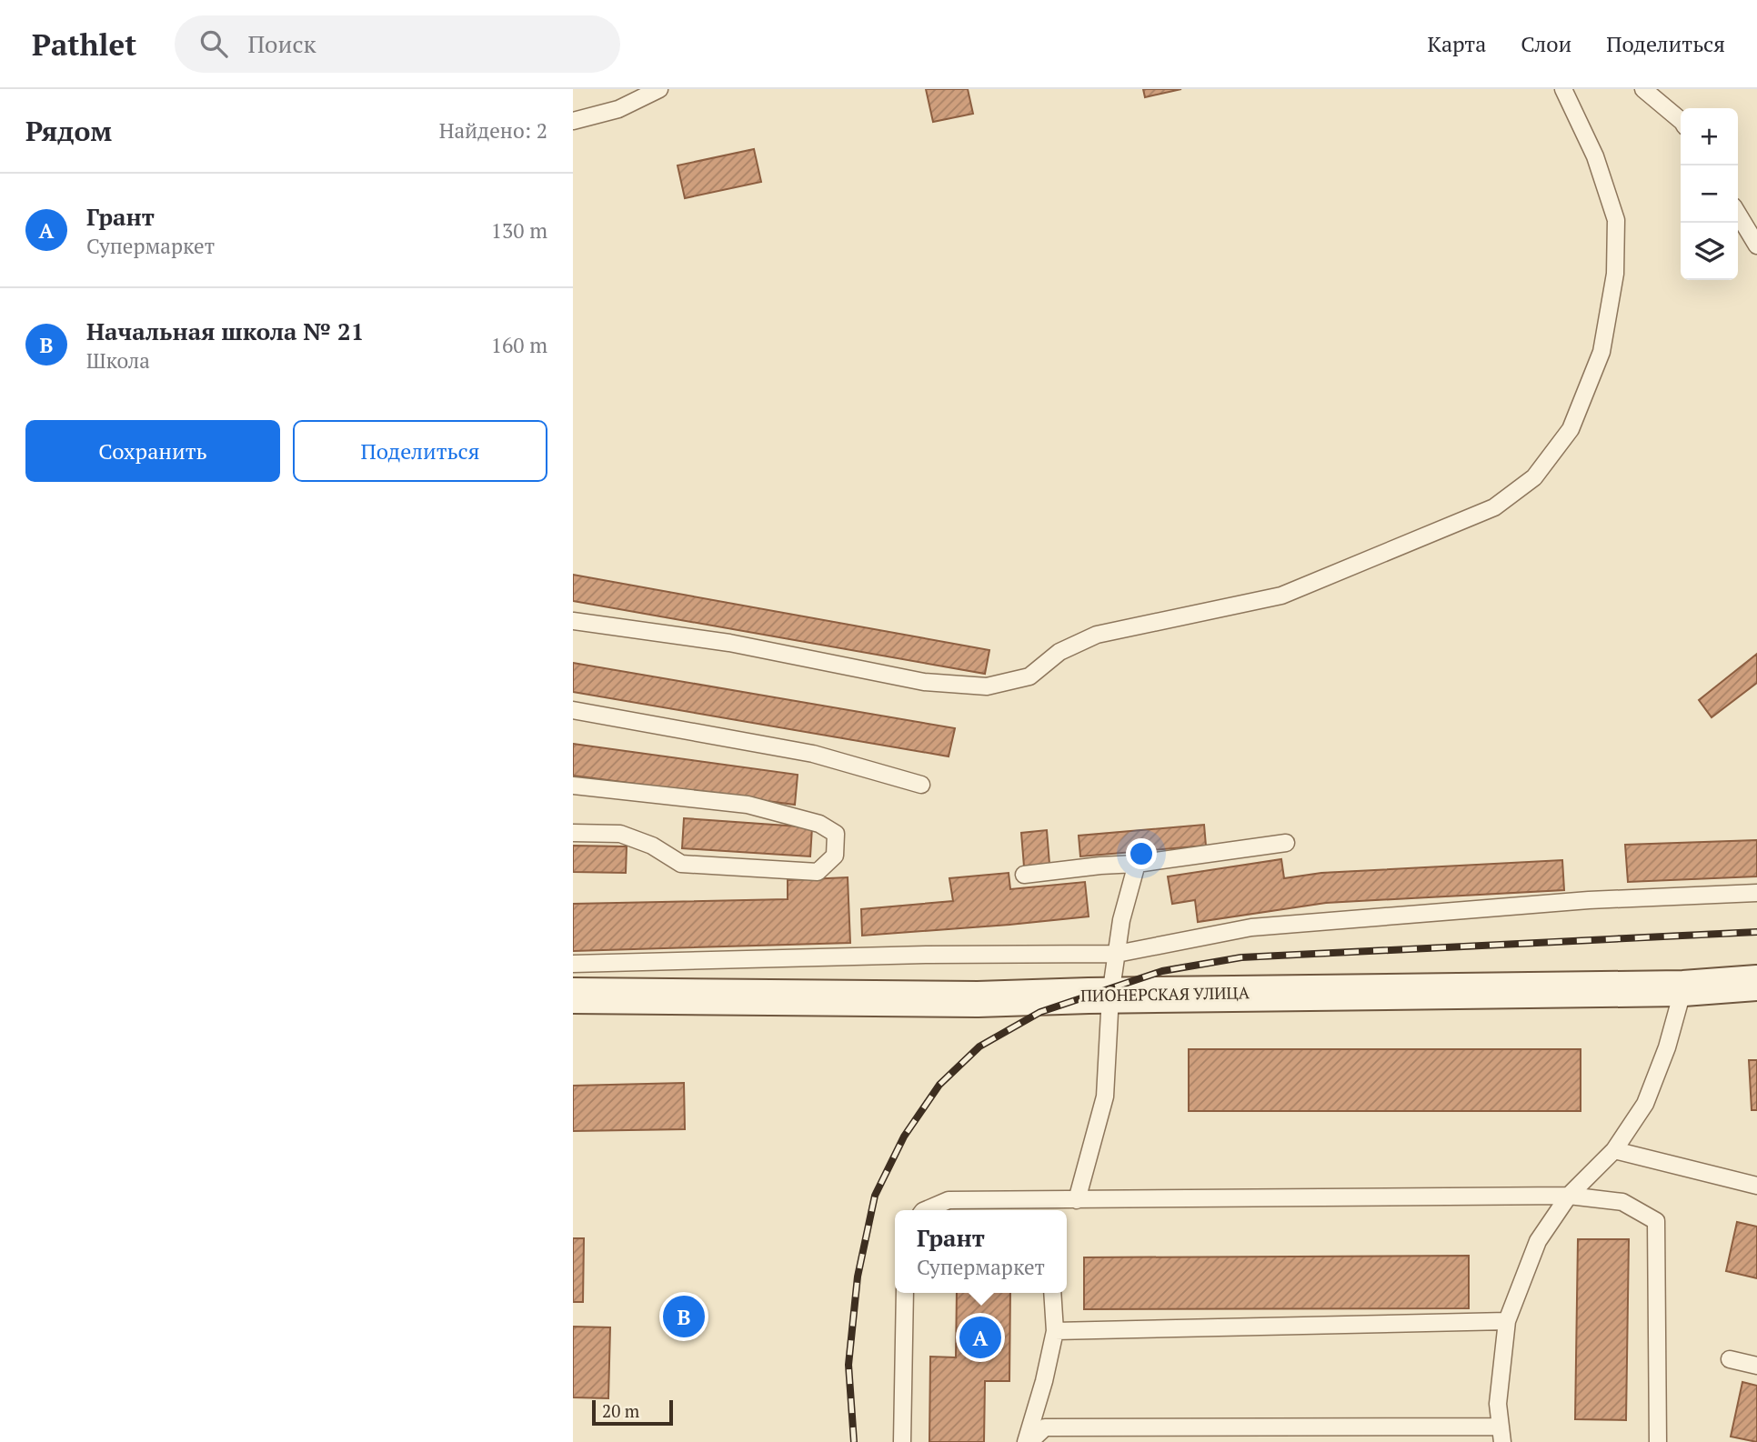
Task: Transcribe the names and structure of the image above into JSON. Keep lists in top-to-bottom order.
{
  "streets": {
    "main road": ["ПИОНЕРСКАЯ УЛИЦА"]
  },
  "scale_bar": "20 m",
  "page": {
    "header": "Pathlet",
    "search": "Поиск",
    "nav": ["Карта", "Слои", "Поделиться"],
    "heading": ["Рядом", "Найдено: 2"],
    "map_buttons": ["+", "−"],
    "list": [
      {
        "mark": "A",
        "name": "Грант",
        "note": "Супермаркет",
        "value": "130 m"
      },
      {
        "mark": "B",
        "name": "Начальная школа № 21",
        "note": "Школа",
        "value": "160 m"
      }
    ],
    "buttons": ["Сохранить", "Поделиться"],
    "popup": ["Грант", "Супермаркет"],
    "pins": ["B", "A"],
    "scale": "20 m"
  }
}
